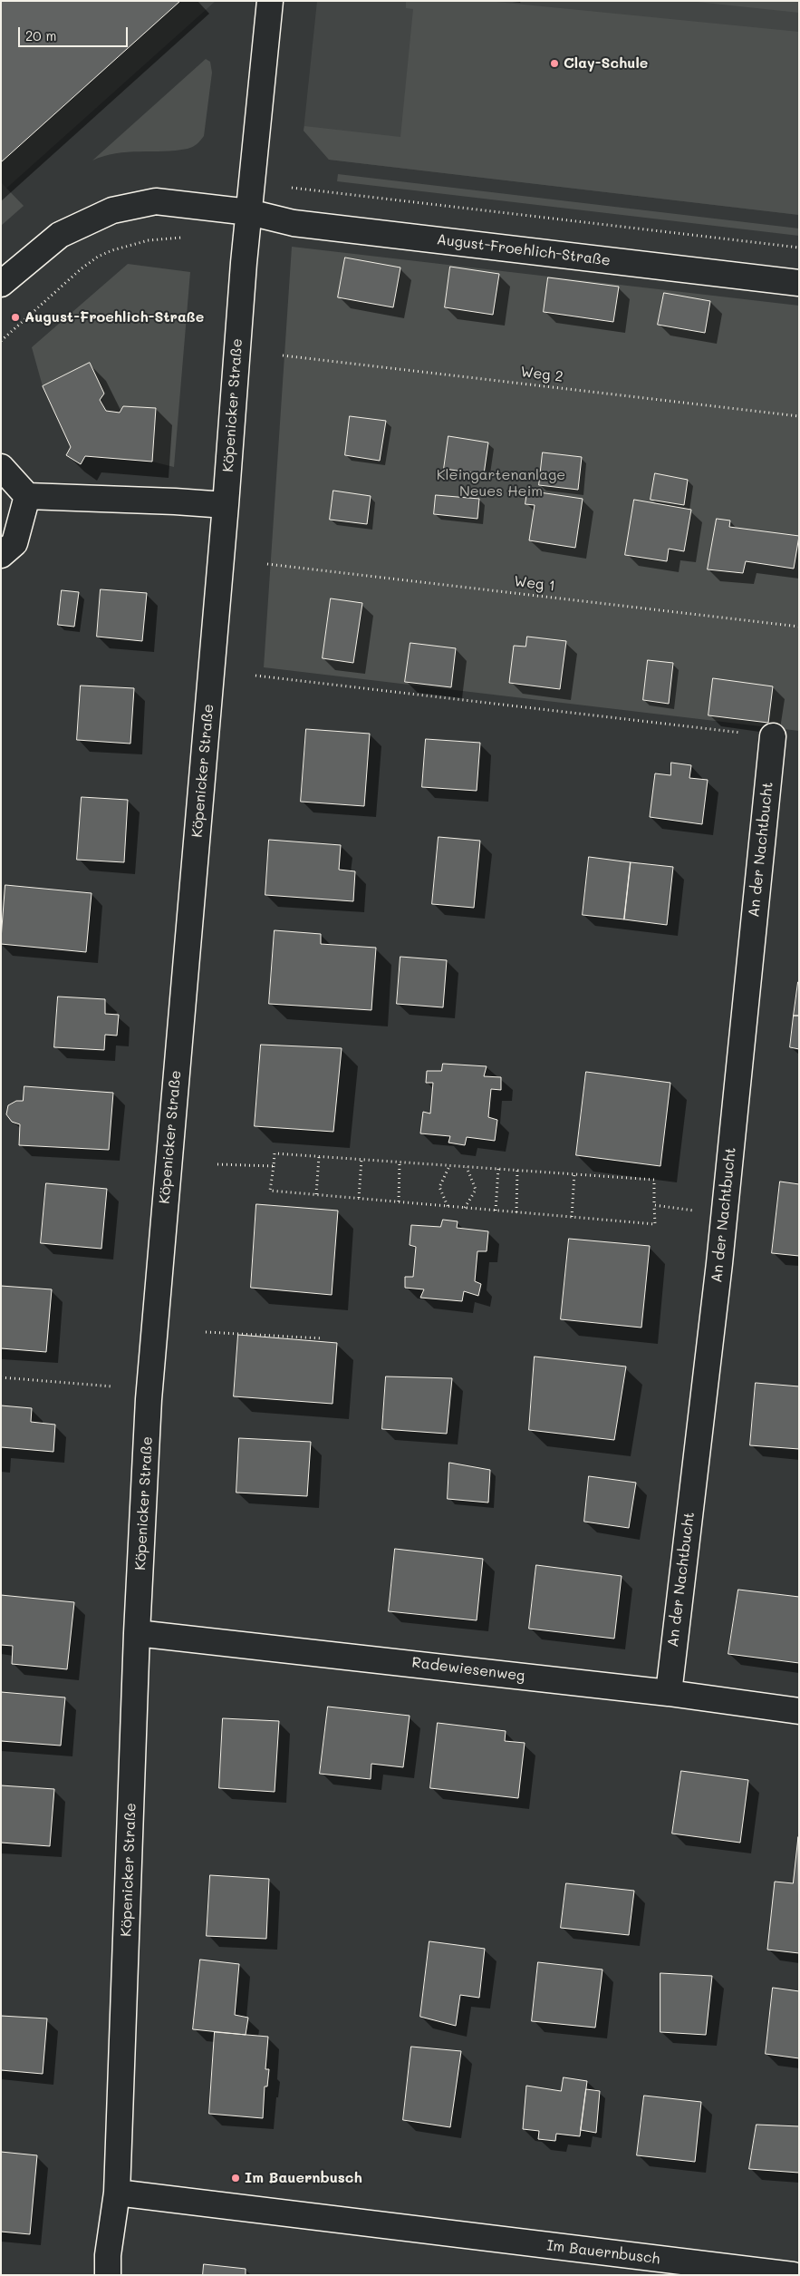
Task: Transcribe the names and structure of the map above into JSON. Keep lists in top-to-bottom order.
{
  "streets": {
    "street": [
      "August-Froehlich-Straße",
      "Köpenicker Straße",
      "An der Nachtbucht",
      "Radewiesenweg",
      "Im Bauernbusch"
    ],
    "path": ["Weg 2", "Weg 1"]
  },
  "crossings": [
    ["August-Froehlich-Straße", "Köpenicker Straße"],
    ["Köpenicker Straße", "Radewiesenweg"],
    ["Köpenicker Straße", "Im Bauernbusch"],
    ["An der Nachtbucht", "Radewiesenweg"]
  ],
  "parks": ["Kleingartenanlage Neues Heim"],
  "places": ["Clay-Schule", "August-Froehlich-Straße", "Im Bauernbusch"],
  "scale_bar": "20 m"
}
